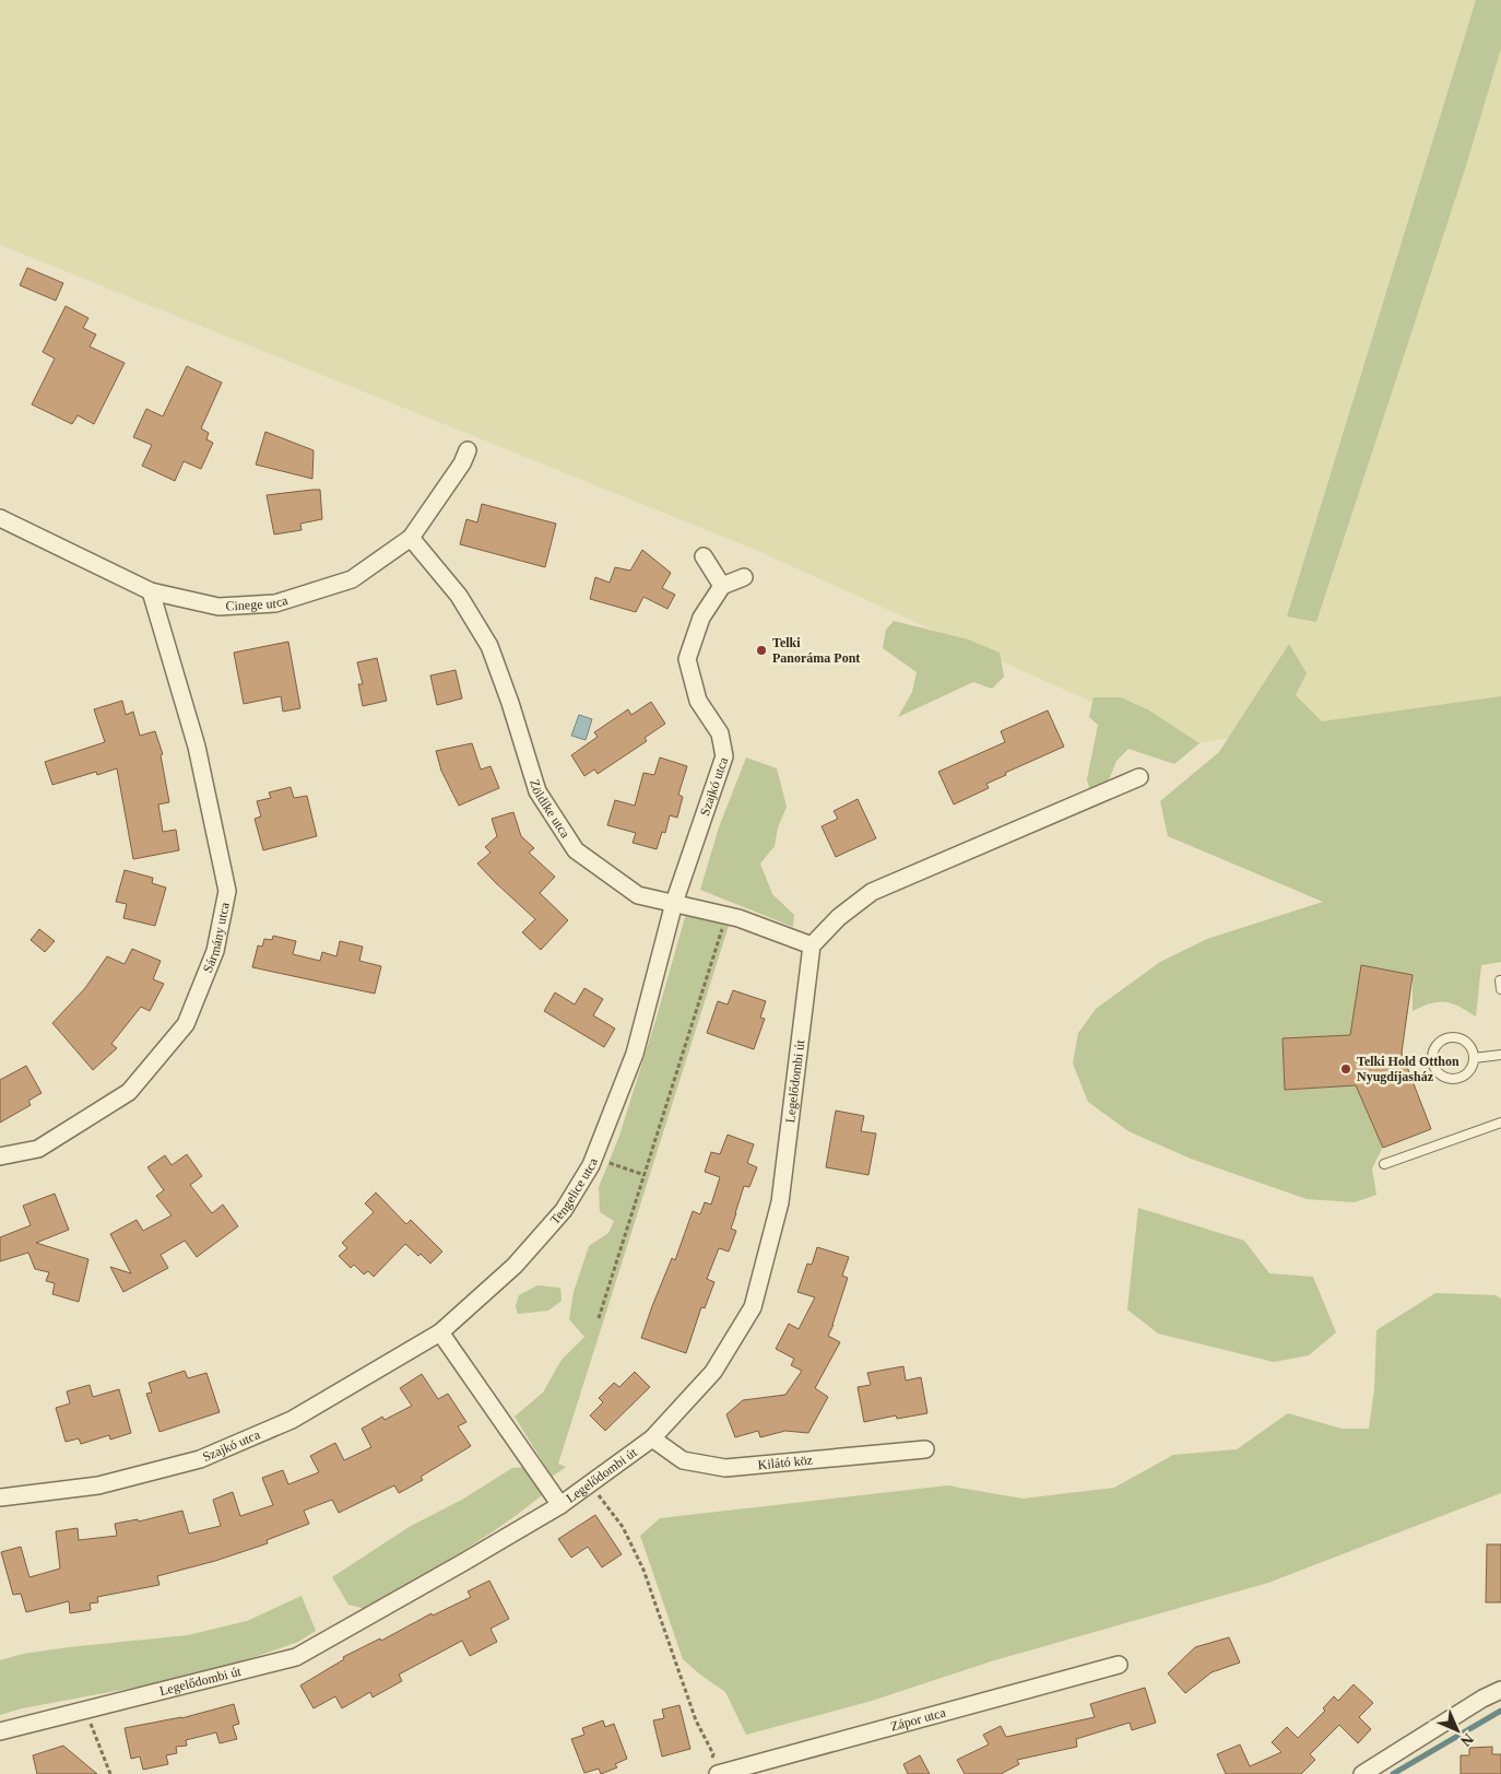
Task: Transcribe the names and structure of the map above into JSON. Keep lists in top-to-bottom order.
{
  "streets": {
    "street": [
      "Cinege utca",
      "Szajkó utca",
      "Zöldike utca",
      "Sármány utca",
      "Legelődombi út",
      "Tengelice utca",
      "Kilátó köz",
      "Zápor utca"
    ]
  },
  "crossings": [
    ["Cinege utca", "Zöldike utca"],
    ["Cinege utca", "Sármány utca"],
    ["Szajkó utca", "Zöldike utca"],
    ["Szajkó utca", "Legelődombi út"],
    ["Szajkó utca", "Tengelice utca"],
    ["Zöldike utca", "Legelődombi út"],
    ["Zöldike utca", "Tengelice utca"],
    ["Legelődombi út", "Tengelice utca"],
    ["Legelődombi út", "Kilátó köz"]
  ],
  "places": ["Telki Panoráma Pont", "Telki Hold Otthon Nyugdíjasház"],
  "north": "bottom right"
}
